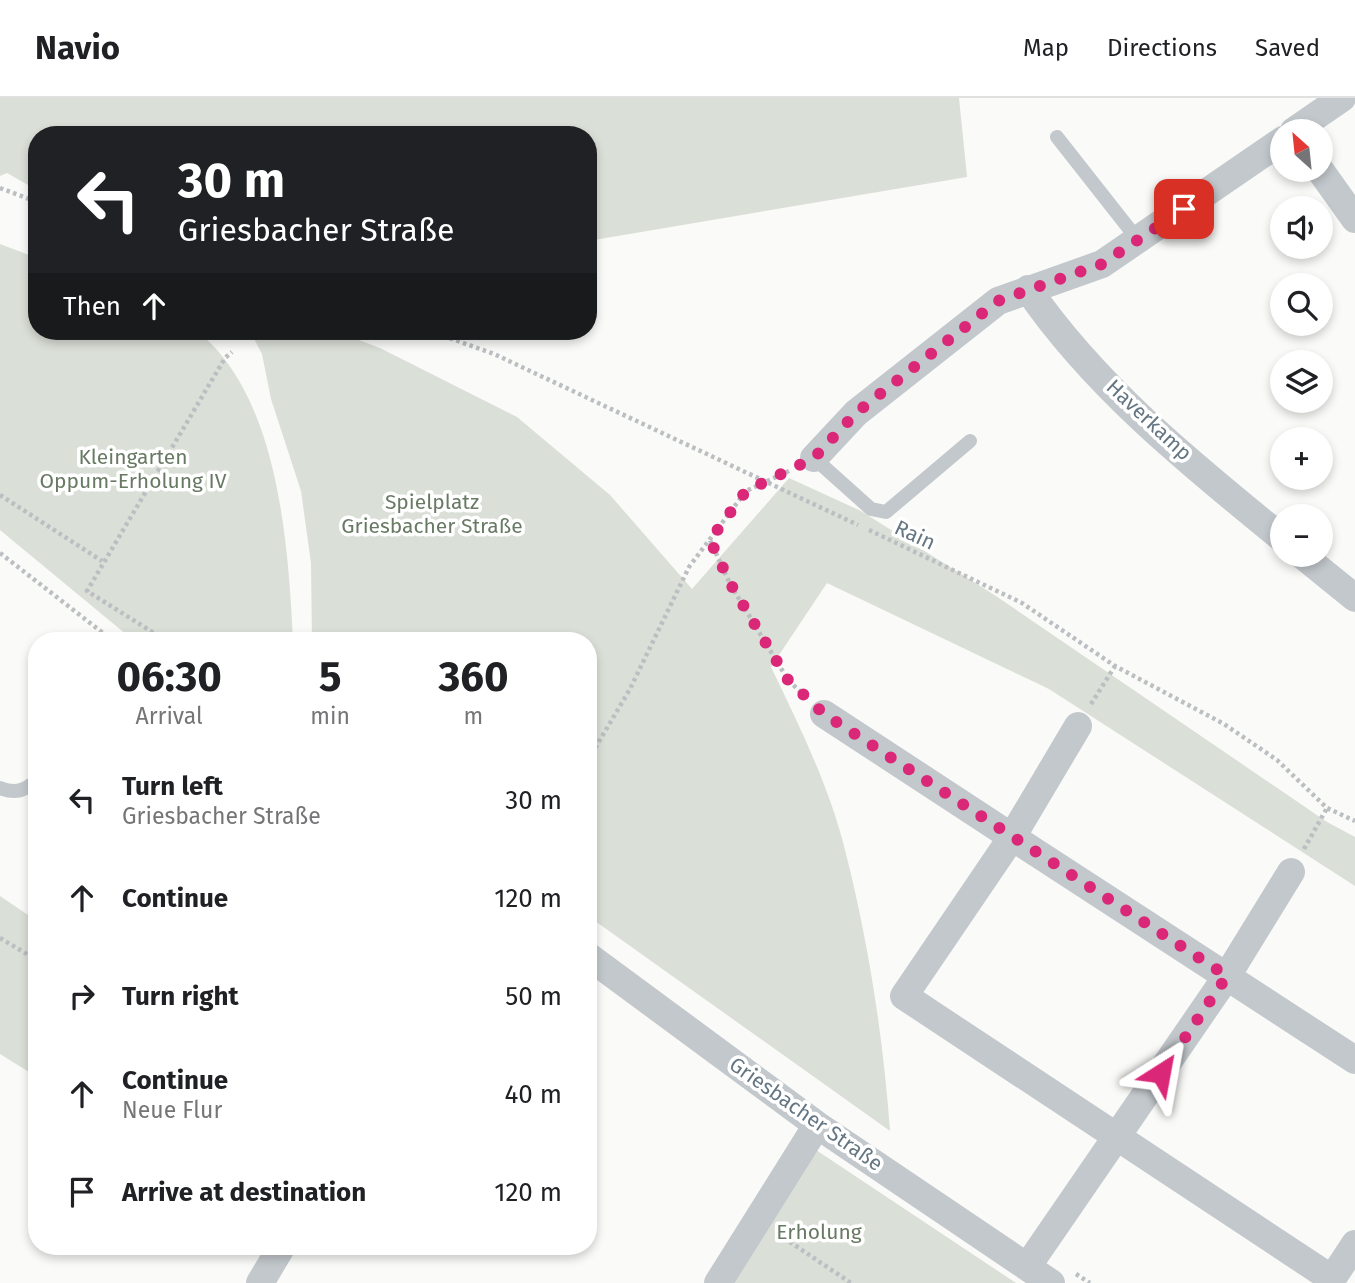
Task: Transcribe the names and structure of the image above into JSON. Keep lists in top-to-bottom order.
{
  "streets": {
    "street": ["Haverkamp", "Griesbacher Straße"],
    "path": ["Rain"]
  },
  "parks": ["Kleingarten Oppum-Erholung IV", "Spielplatz Griesbacher Straße", "Erholung"],
  "north": "top left",
  "page": {
    "header": "Navio",
    "nav": ["Map", "Directions", "Saved"],
    "map_buttons": ["+", "−"],
    "turn": ["30 m", "Griesbacher Straße"],
    "then": "Then",
    "eta": [
      "06:30",
      "Arrival",
      "5",
      "min",
      "360",
      "m"
    ],
    "list": [
      {
        "name": "Turn left",
        "note": "Griesbacher Straße",
        "value": "30 m"
      },
      {
        "name": "Continue",
        "value": "120 m"
      },
      {
        "name": "Turn right",
        "value": "50 m"
      },
      {
        "name": "Continue",
        "note": "Neue Flur",
        "value": "40 m"
      },
      {
        "name": "Arrive at destination",
        "value": "120 m"
      }
    ]
  }
}
